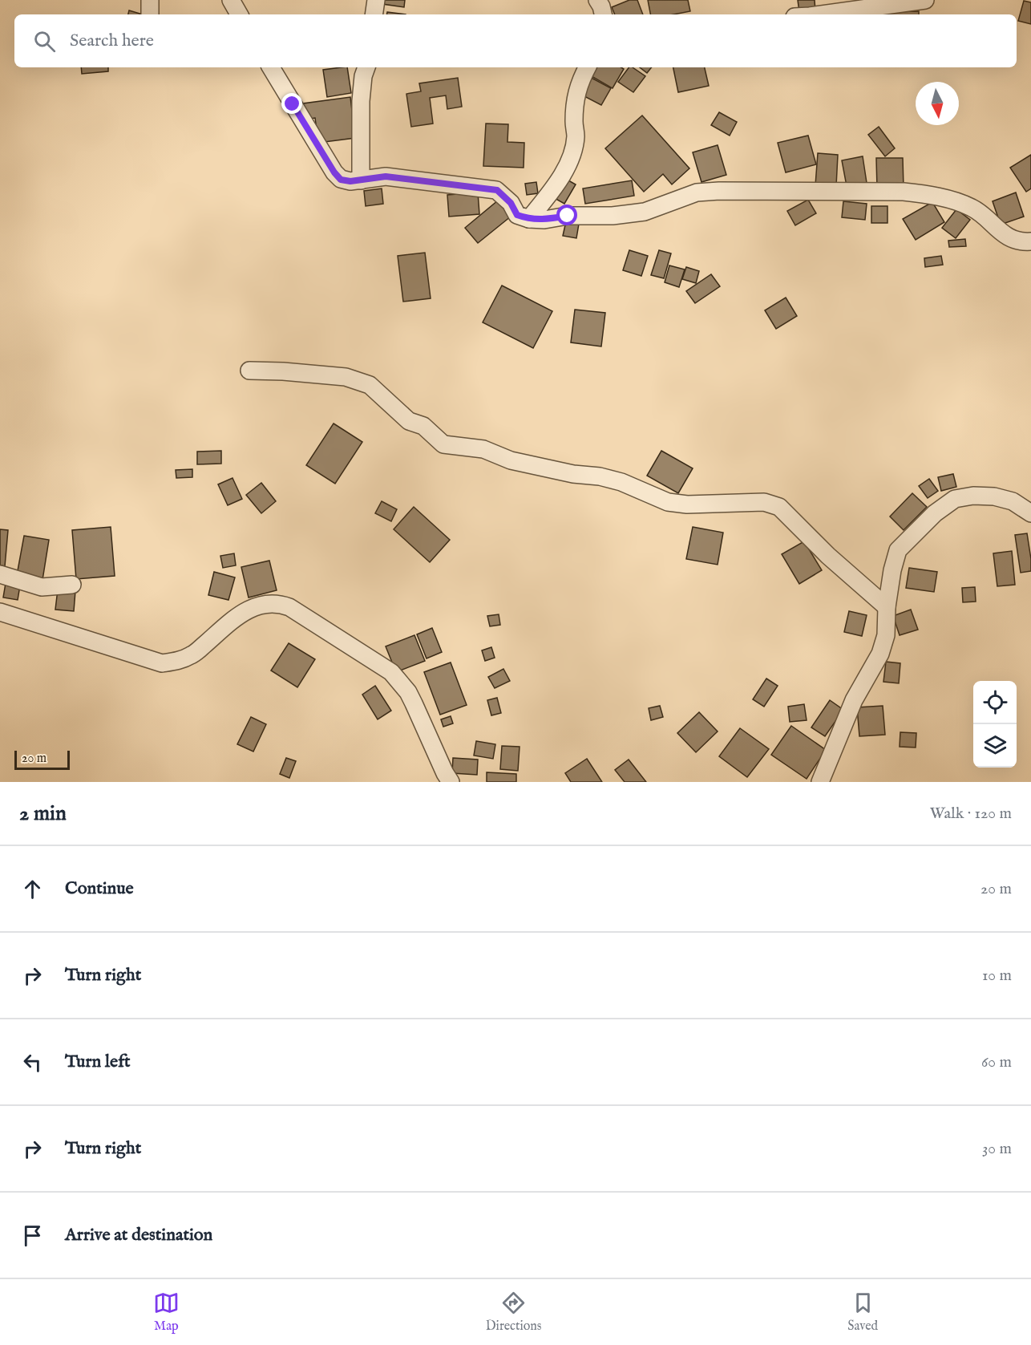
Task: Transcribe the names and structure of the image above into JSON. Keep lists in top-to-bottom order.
{
  "scale_bar": "20 m",
  "north": "bottom",
  "page": {
    "search": "Search here",
    "scale": "20 m",
    "heading": ["2 min", "Walk · 120 m"],
    "list": [
      ["Continue", "20 m"],
      ["Turn right", "10 m"],
      ["Turn left", "60 m"],
      ["Turn right", "30 m"],
      "Arrive at destination"
    ],
    "nav": ["Map", "Directions", "Saved"]
  }
}
